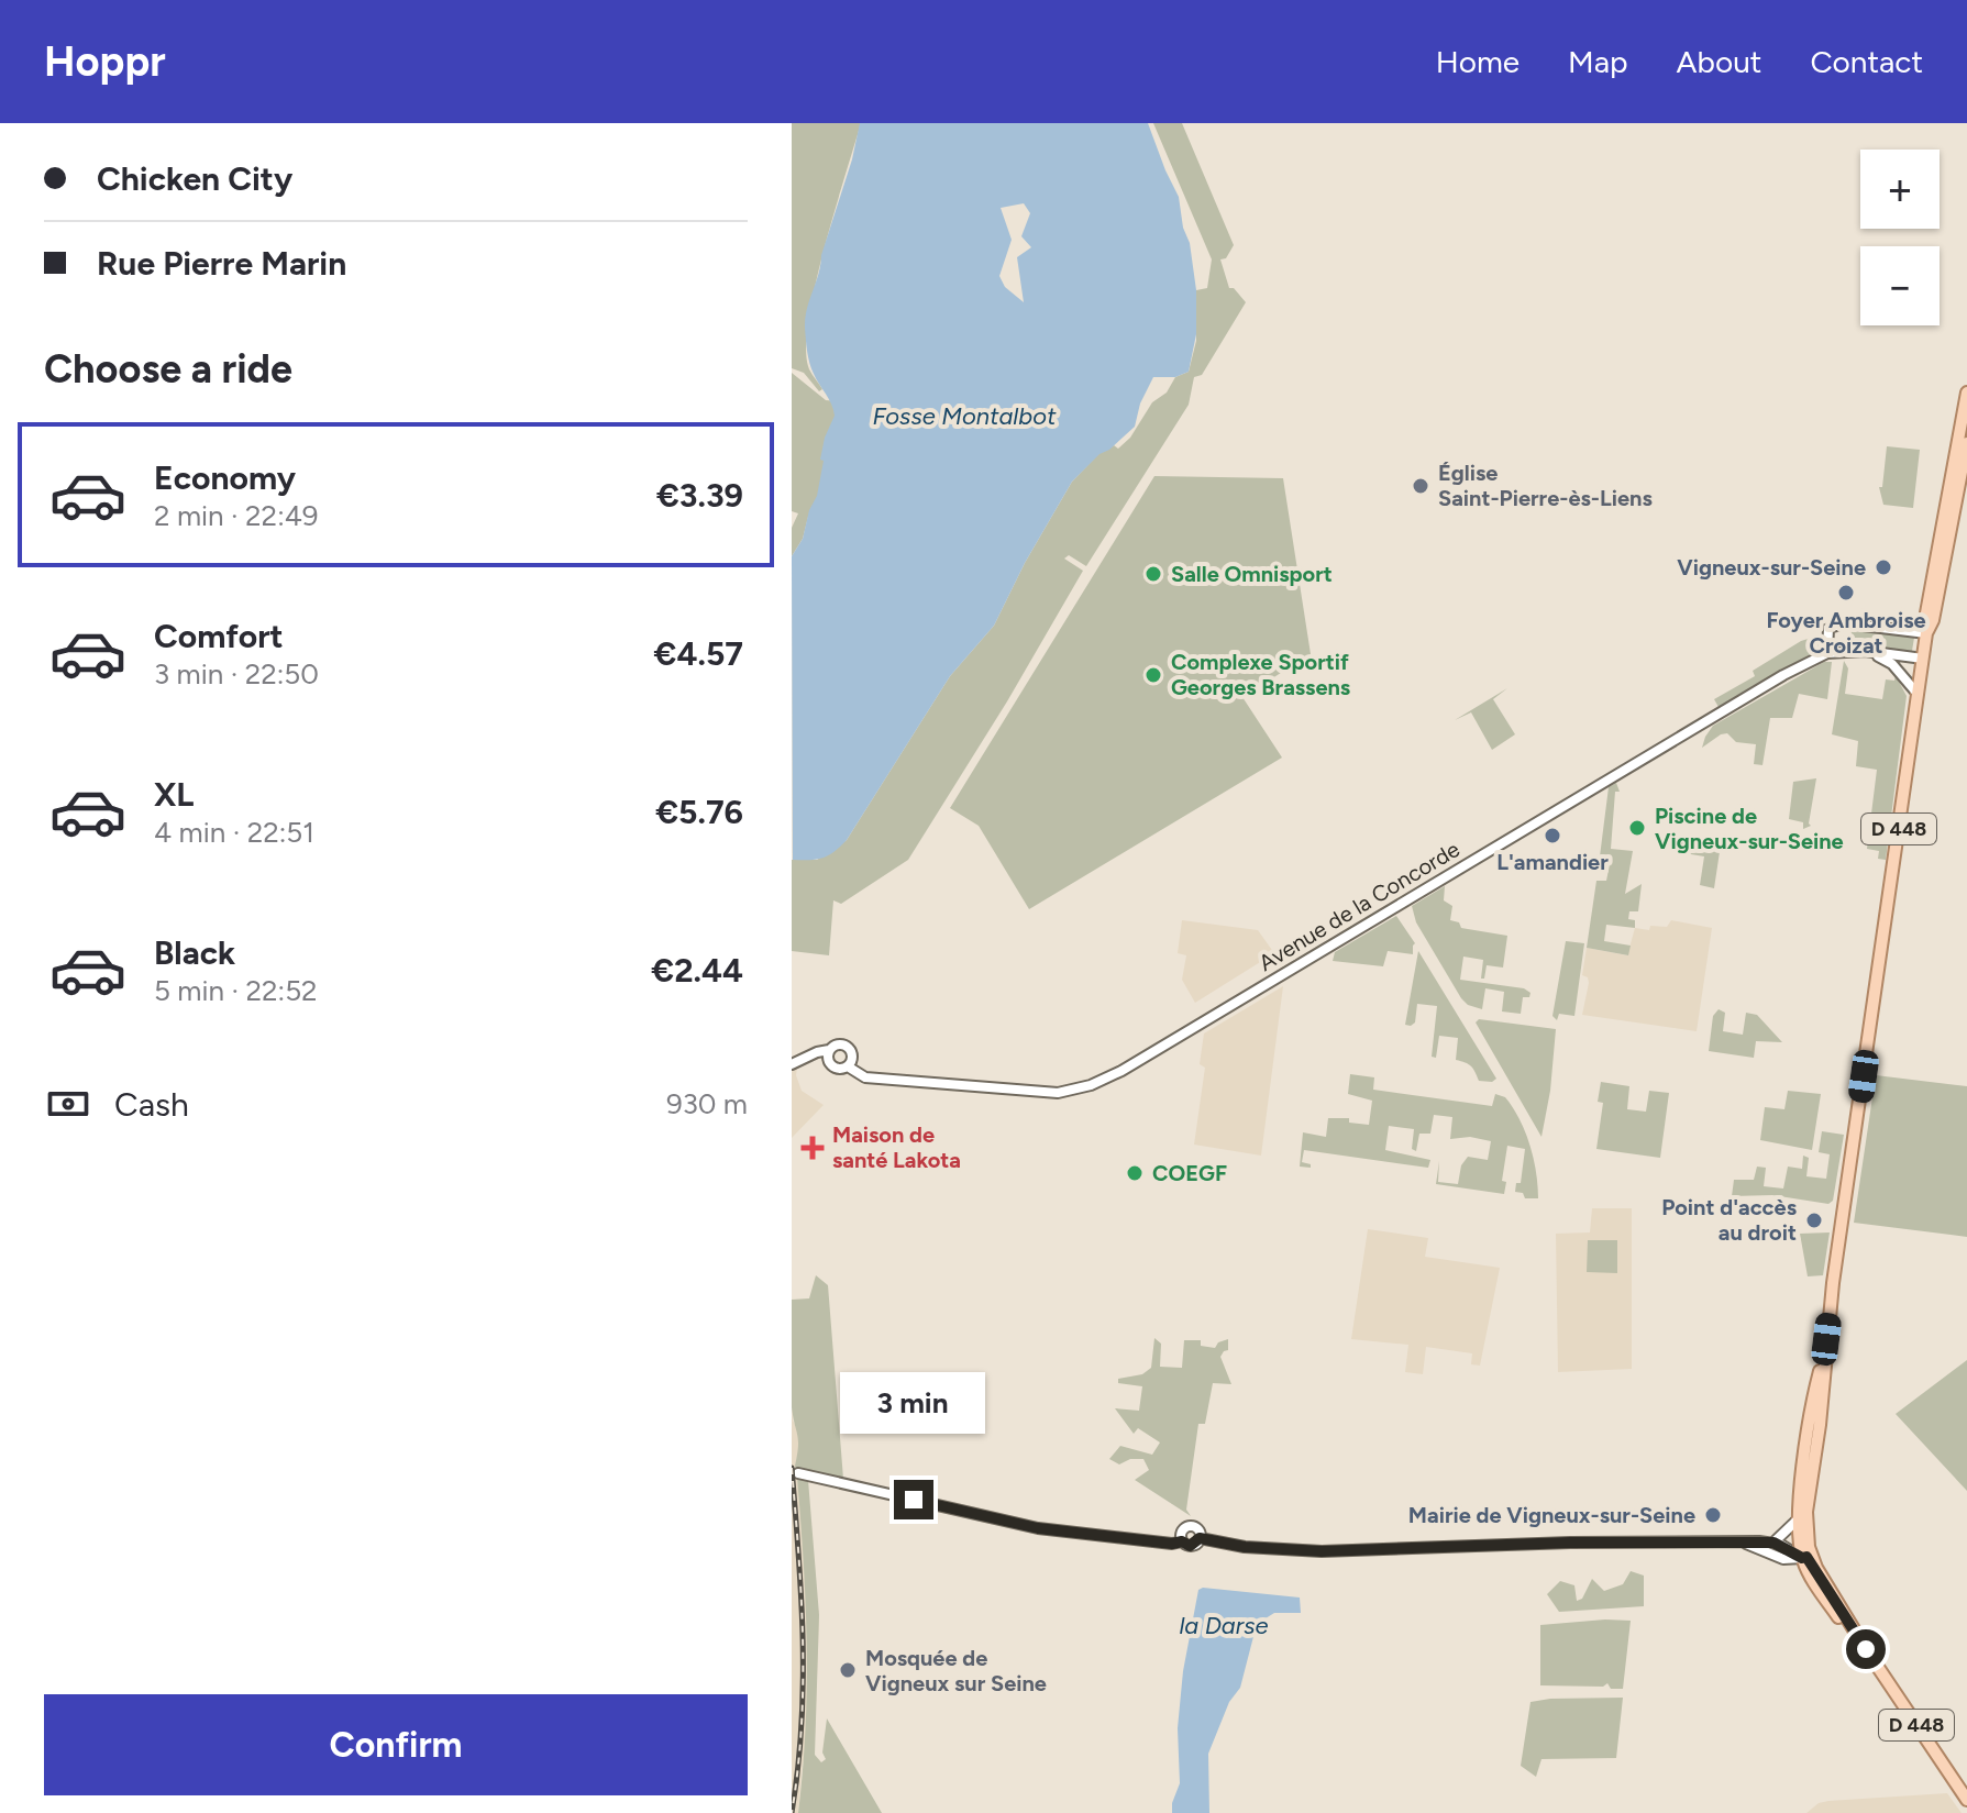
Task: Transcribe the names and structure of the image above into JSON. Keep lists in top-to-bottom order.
{
  "streets": {
    "main road": ["D 448"],
    "street": ["Avenue de la Concorde"]
  },
  "crossings": [
    ["D 448", "Avenue de la Concorde"]
  ],
  "water": ["Fosse Montalbot", "la Darse"],
  "places": {
    "other": [
      "Église Saint-Pierre-ès-Liens",
      "Vigneux-sur-Seine",
      "Salle Omnisport",
      "Foyer Ambroise Croizat",
      "Complexe Sportif Georges Brassens",
      "Piscine de Vigneux-sur-Seine",
      "L'amandier",
      "COEGF",
      "Point d'accès au droit",
      "Mairie de Vigneux-sur-Seine",
      "Mosquée de Vigneux sur Seine"
    ],
    "health": ["Maison de santé Lakota"]
  },
  "page": {
    "header": "Hoppr",
    "nav": [
      "Home",
      "Map",
      "About",
      "Contact"
    ],
    "banner": ["Chicken City", "Rue Pierre Marin"],
    "map_buttons": ["+", "−"],
    "heading": "Choose a ride",
    "list": [
      {
        "name": "Economy",
        "note": "2 min · 22:49",
        "value": "€3.39"
      },
      {
        "name": "Comfort",
        "note": "3 min · 22:50",
        "value": "€4.57"
      },
      {
        "name": "XL",
        "note": "4 min · 22:51",
        "value": "€5.76"
      },
      {
        "name": "Black",
        "note": "5 min · 22:52",
        "value": "€2.44"
      }
    ],
    "pay": ["Cash", "930 m"],
    "bubble": "3 min",
    "buttons": "Confirm"
  }
}
